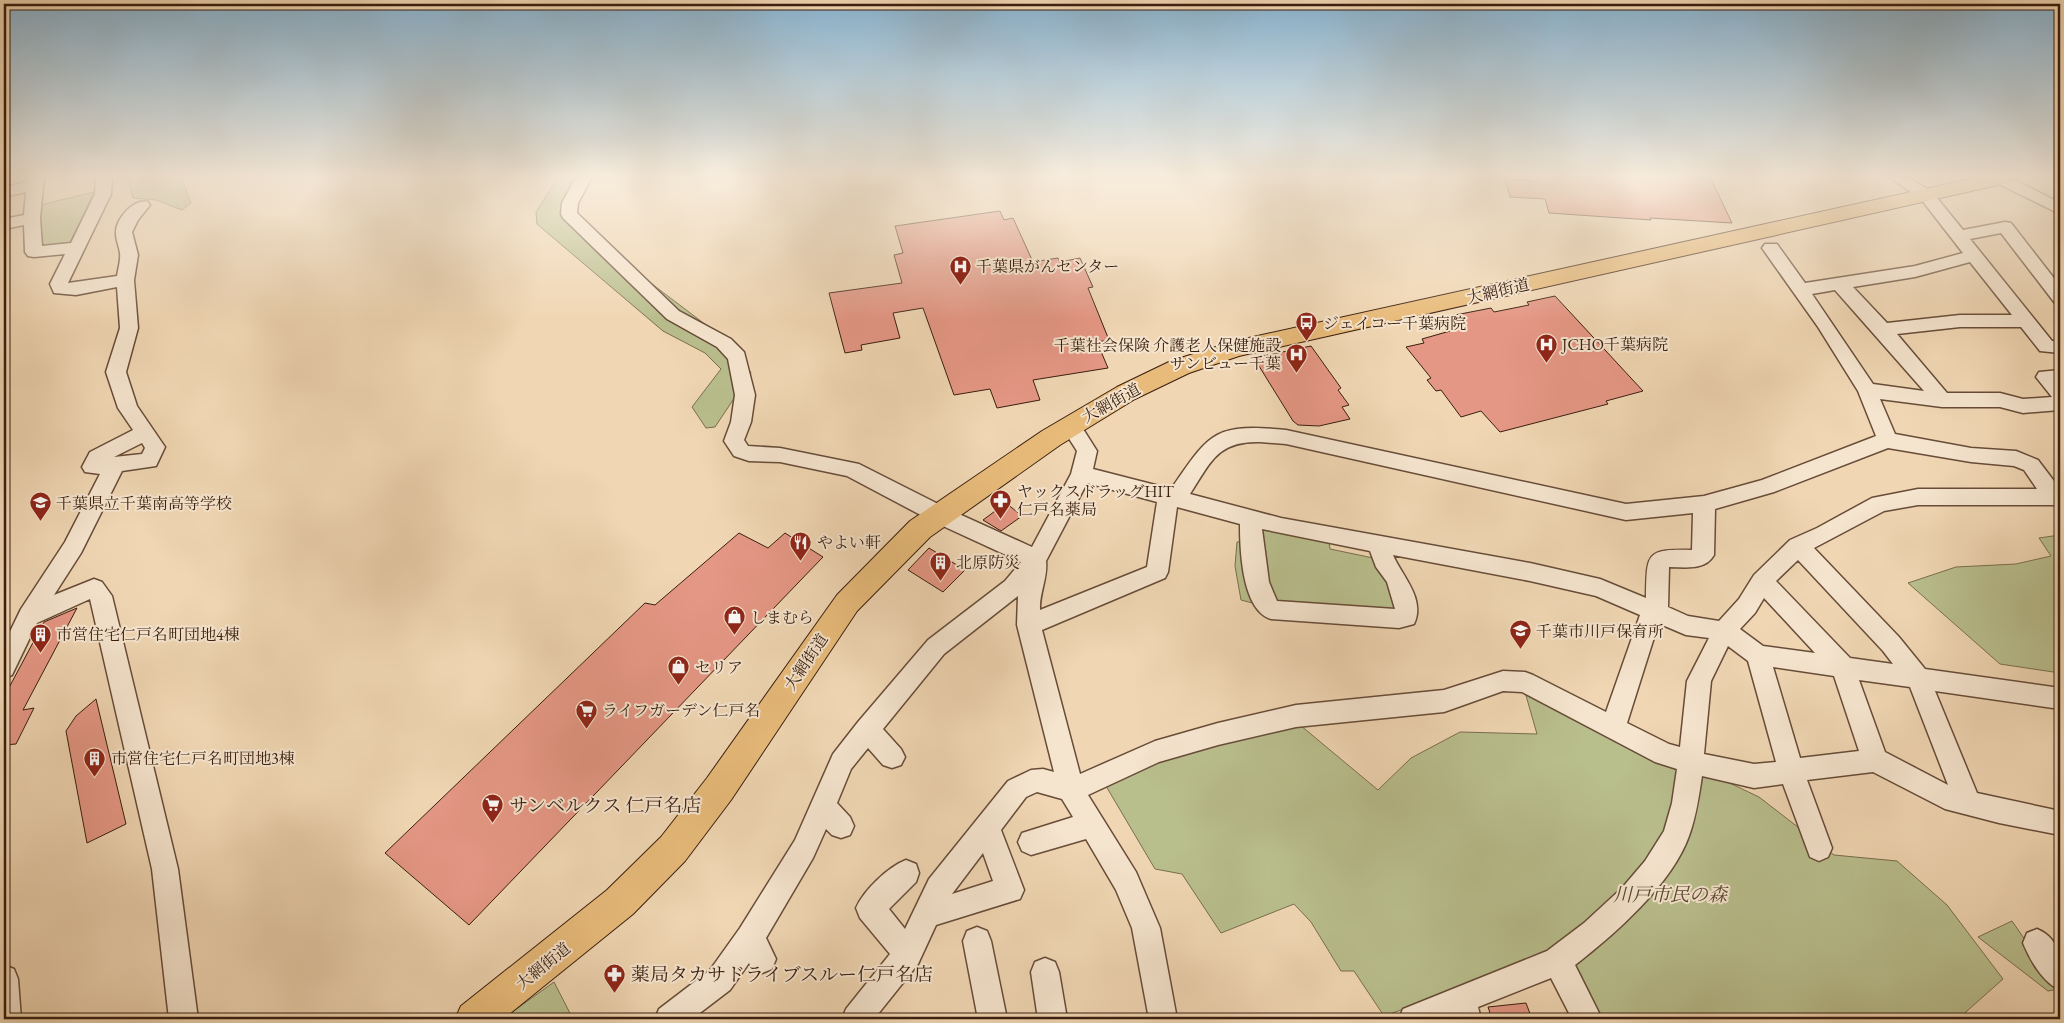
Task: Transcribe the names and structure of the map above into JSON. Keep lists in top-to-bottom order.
{
  "streets": {
    "main road": ["大網街道"]
  },
  "parks": ["川戸市民の森"],
  "places": {
    "hospital": ["千葉県がんセンター", "JCHO千葉病院", "千葉社会保険 介護老人保健施設 サンビュー千葉"],
    "bus stop": ["ジェイコー千葉病院"],
    "pharmacy": ["ヤックスドラッグHIT 仁戸名薬局", "薬局タカサドライブスルー仁戸名店"],
    "school or university": ["千葉県立千葉南高等学校", "千葉市川戸保育所"],
    "restaurant": ["やよい軒"],
    "building": ["北原防災", "市営住宅仁戸名町団地4棟", "市営住宅仁戸名町団地3棟"],
    "shop": ["しまむら", "セリア"],
    "supermarket": ["ライフガーデン仁戸名", "サンベルクス 仁戸名店"]
  }
}
